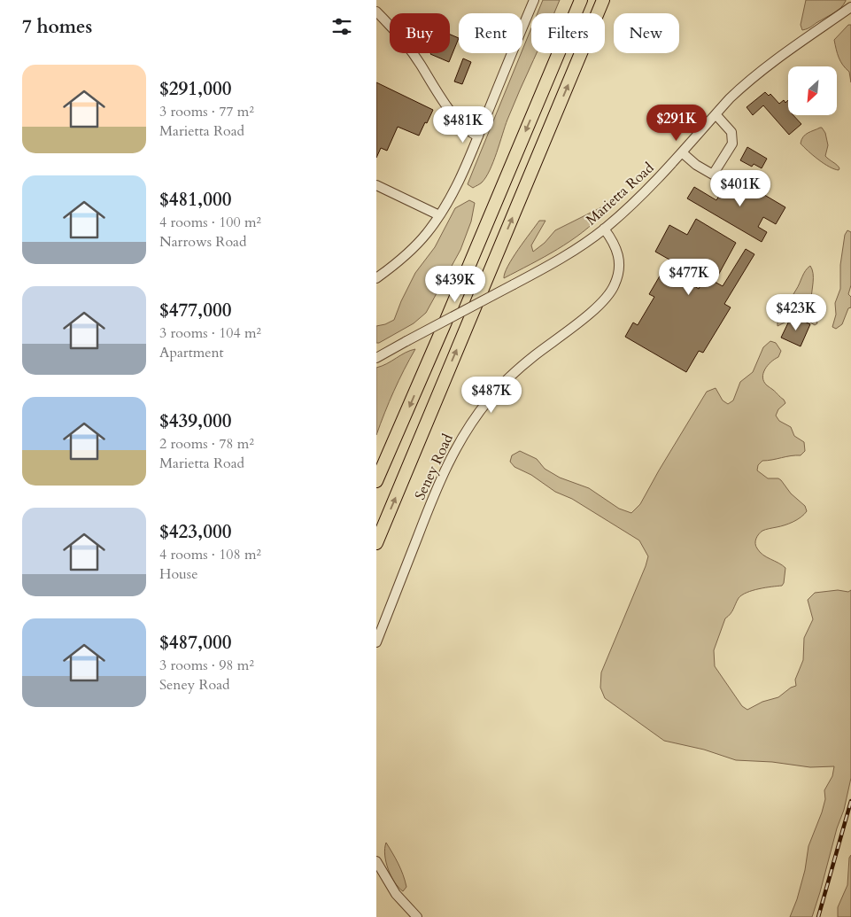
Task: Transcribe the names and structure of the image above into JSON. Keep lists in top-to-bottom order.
{
  "streets": {
    "street": ["Marietta Road", "Seney Road"]
  },
  "crossings": [
    ["Marietta Road", "Seney Road"]
  ],
  "north": "bottom left",
  "page": {
    "heading": "7 homes",
    "chip": [
      "Buy",
      "Rent",
      "Filters",
      "New"
    ],
    "list": [
      {
        "name": "$291,000",
        "note": "3 rooms · 77 m² · Marietta Road"
      },
      {
        "name": "$481,000",
        "note": "4 rooms · 100 m² · Narrows Road"
      },
      {
        "name": "$477,000",
        "note": "3 rooms · 104 m² · Apartment"
      },
      {
        "name": "$439,000",
        "note": "2 rooms · 78 m² · Marietta Road"
      },
      {
        "name": "$423,000",
        "note": "4 rooms · 108 m² · House"
      },
      {
        "name": "$487,000",
        "note": "3 rooms · 98 m² · Seney Road"
      }
    ],
    "price": [
      "$291K",
      "$481K",
      "$401K",
      "$477K",
      "$439K",
      "$423K",
      "$487K"
    ]
  }
}
